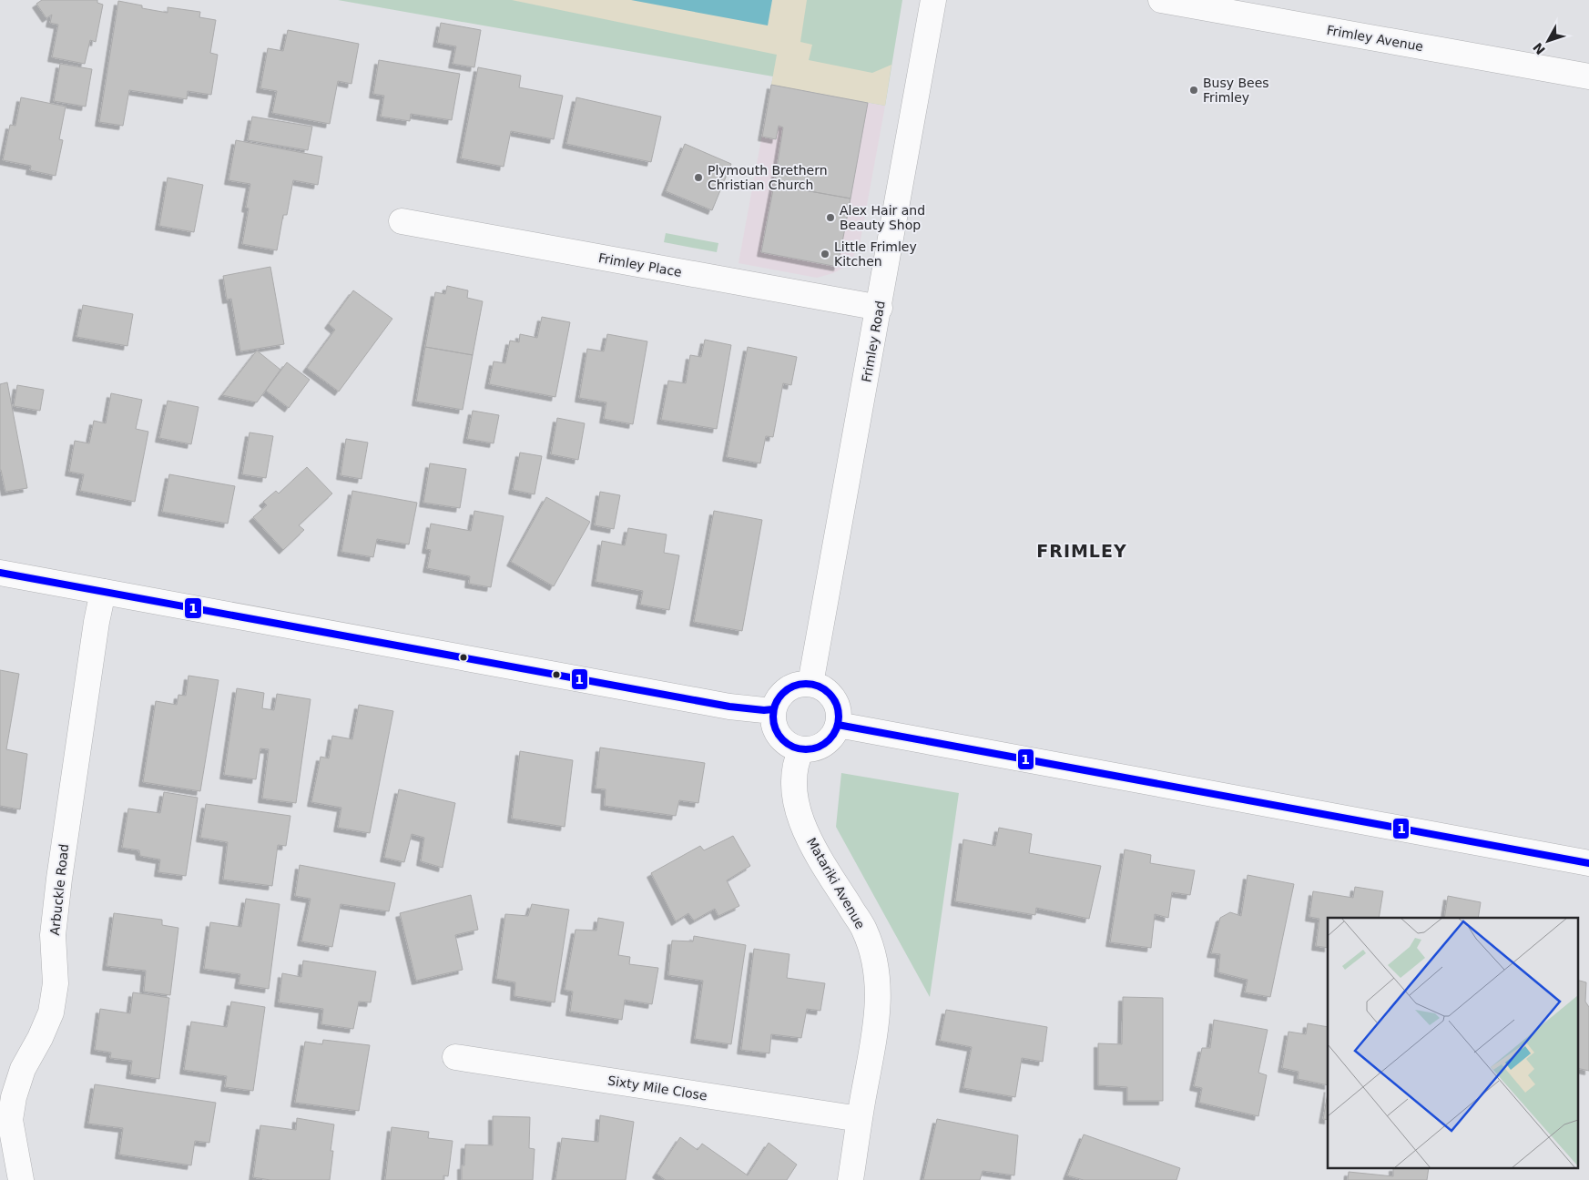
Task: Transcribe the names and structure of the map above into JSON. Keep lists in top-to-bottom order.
{
  "streets": {
    "street": [
      "Frimley Avenue",
      "Frimley Place",
      "Frimley Road",
      "Matariki Avenue",
      "Arbuckle Road",
      "Sixty Mile Close"
    ]
  },
  "crossings": [
    ["Frimley Place", "Frimley Road"],
    ["Frimley Road", "Matariki Avenue"],
    ["Matariki Avenue", "Sixty Mile Close"]
  ],
  "districts": ["FRIMLEY"],
  "places": [
    "Busy Bees Frimley",
    "Plymouth Brethern Christian Church",
    "Alex Hair and Beauty Shop",
    "Little Frimley Kitchen"
  ],
  "lines": ["transit line 1"],
  "north": "bottom left"
}
